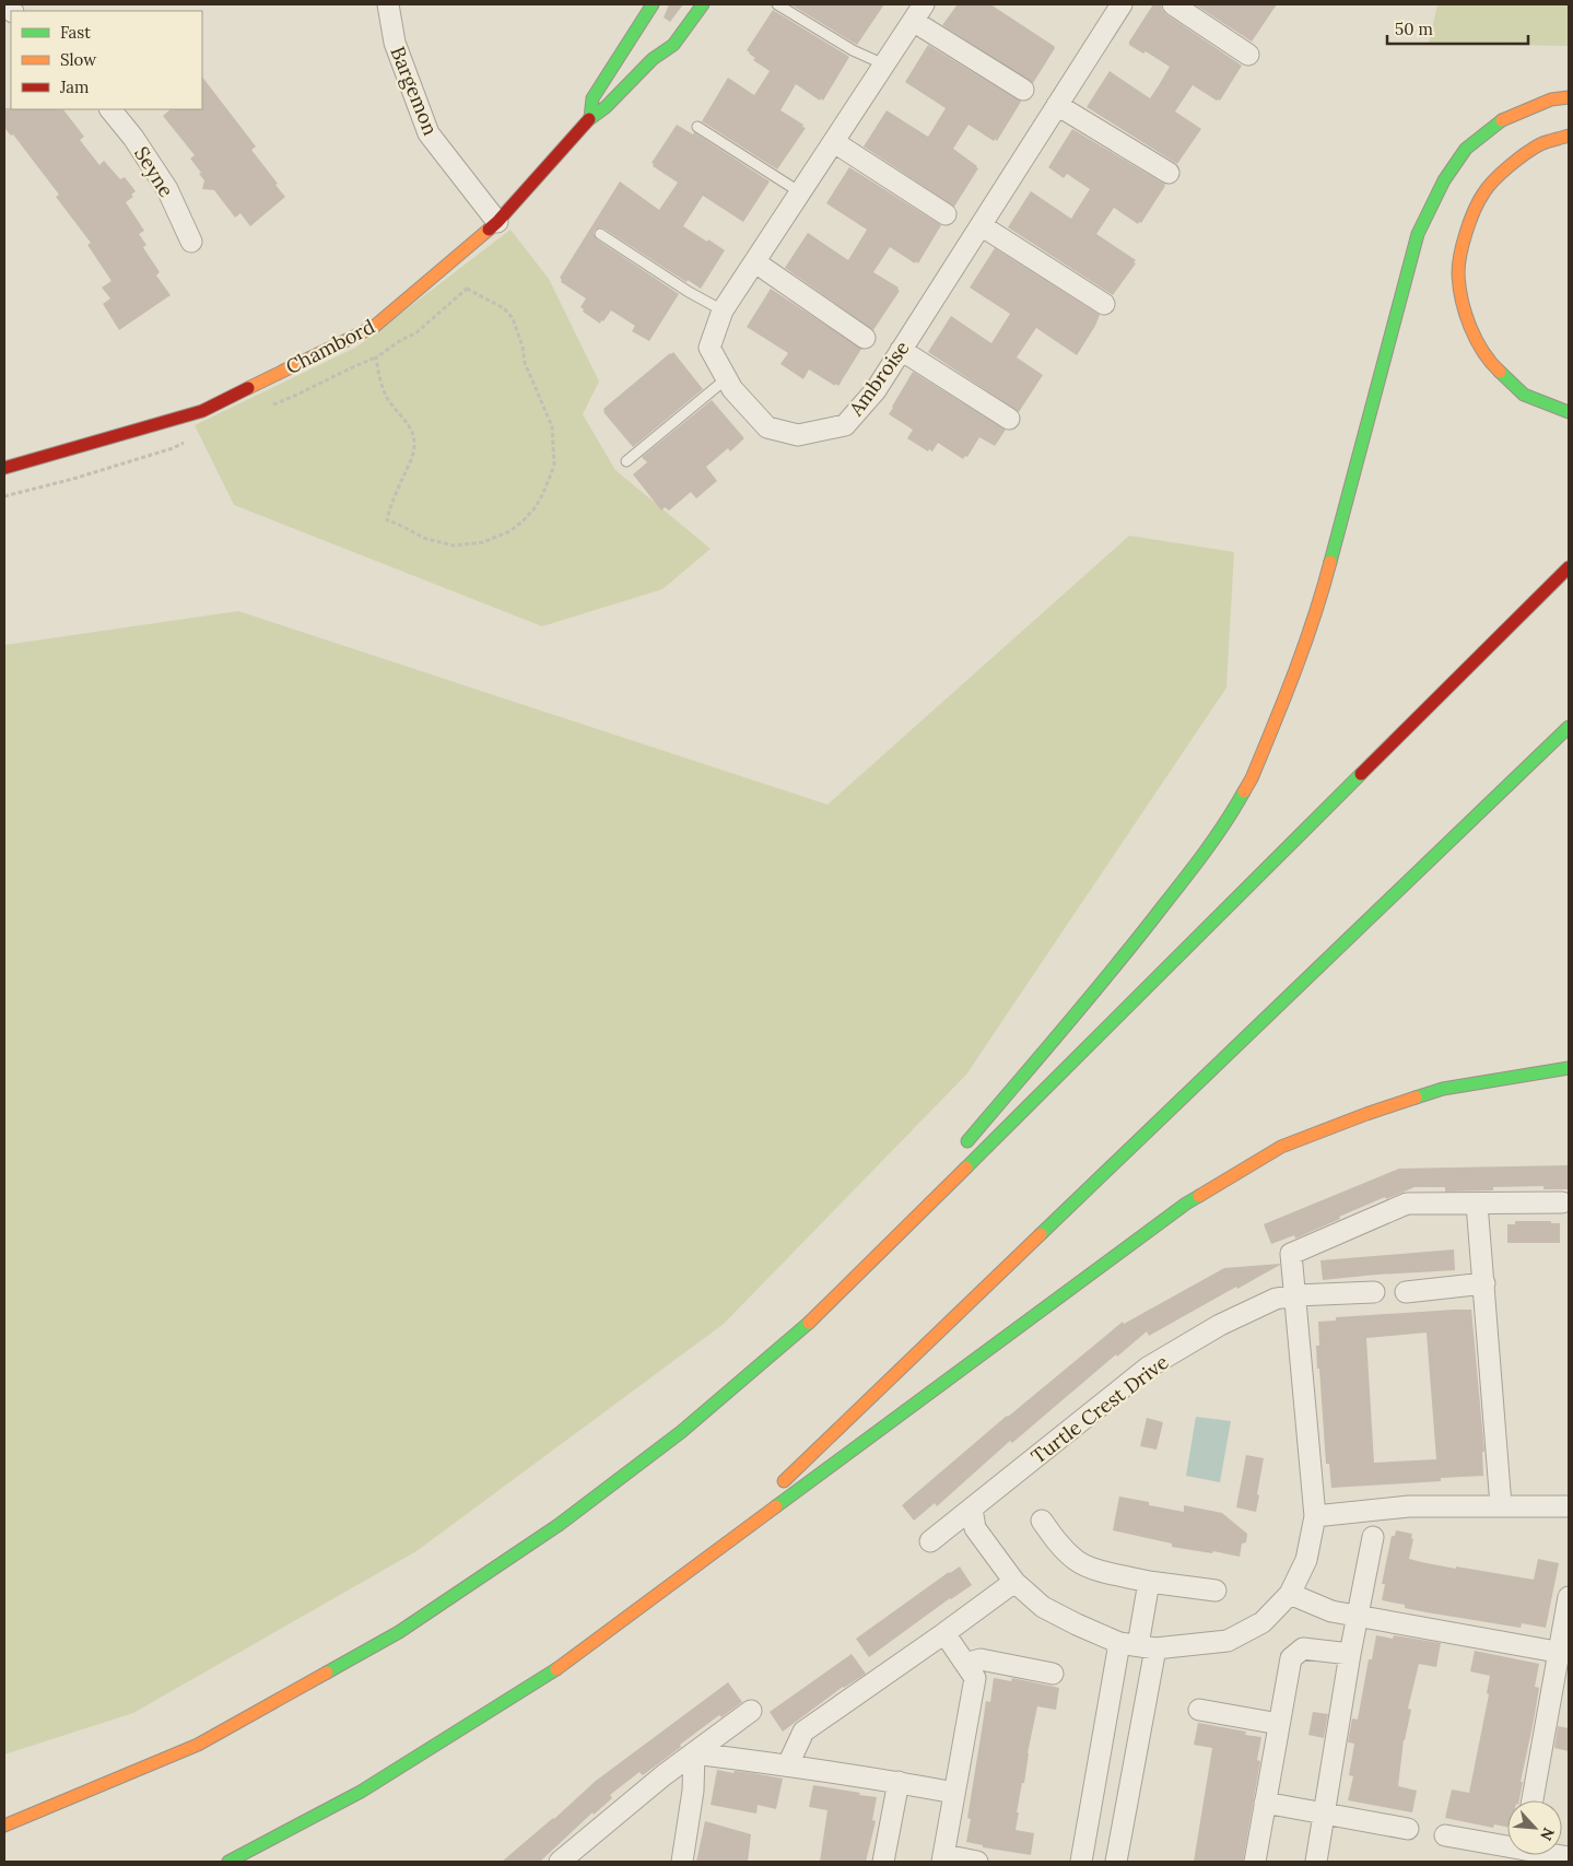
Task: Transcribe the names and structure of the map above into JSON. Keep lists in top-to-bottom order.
{
  "streets": {
    "main road": ["Chambord"],
    "street": [
      "Bargemon",
      "Seyne",
      "Ambroise",
      "Turtle Crest Drive"
    ]
  },
  "crossings": [
    ["Bargemon", "Chambord"]
  ],
  "legend": ["Fast", "Slow", "Jam"],
  "scale_bar": "50 m",
  "north": "bottom right"
}
